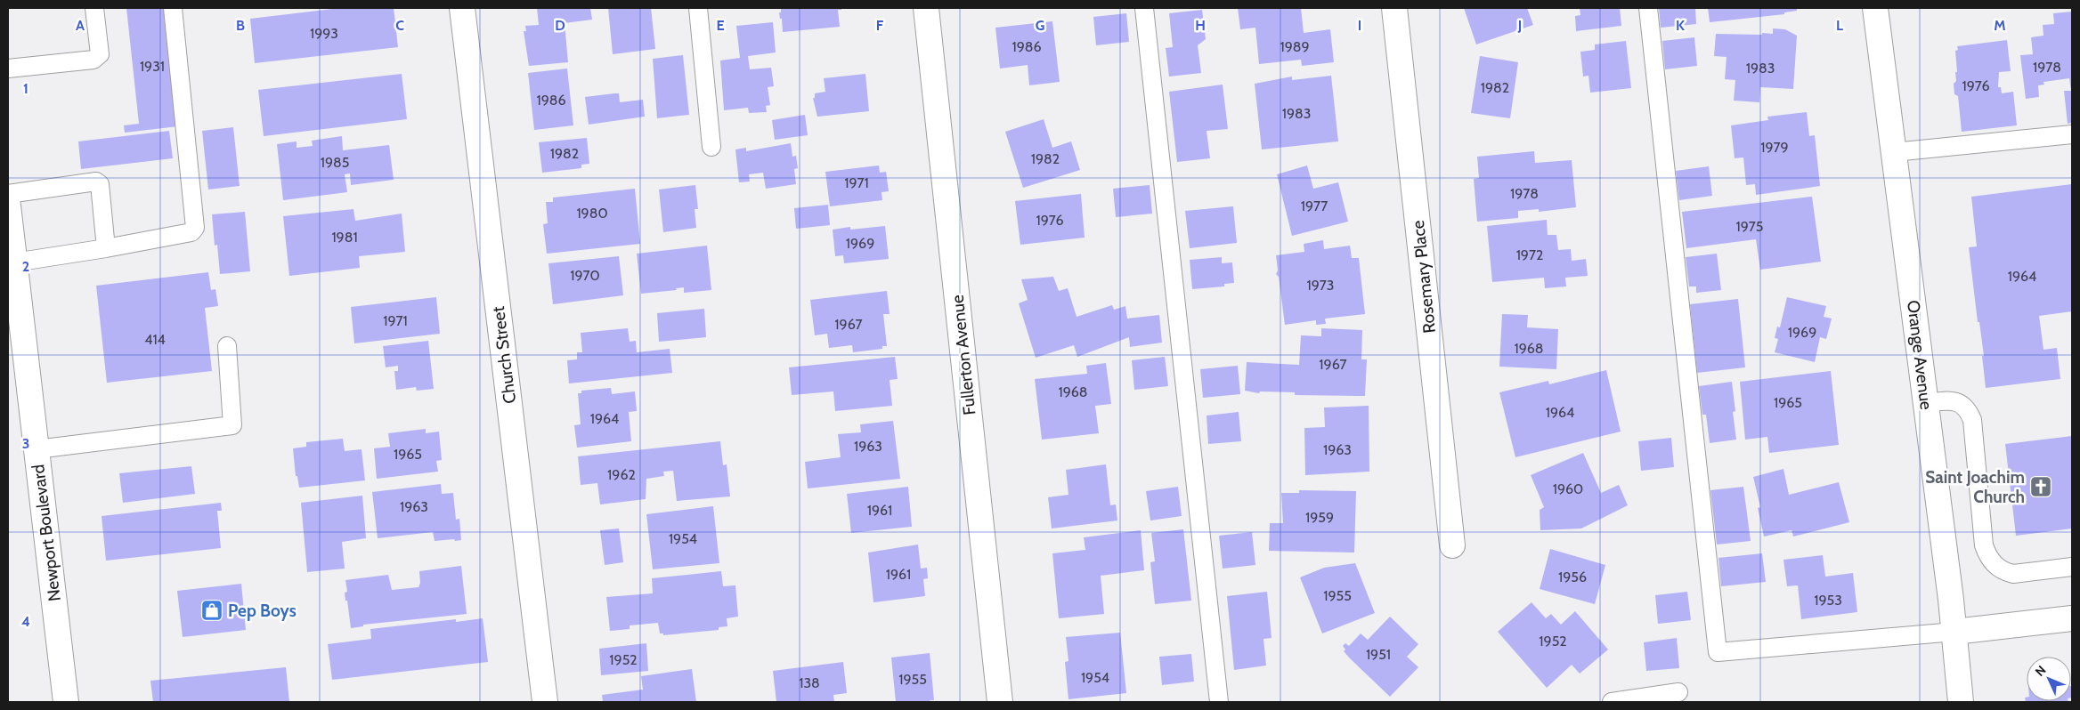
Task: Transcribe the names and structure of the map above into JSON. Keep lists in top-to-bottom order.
{
  "streets": {
    "street": [
      "Rosemary Place",
      "Church Street",
      "Fullerton Avenue",
      "Orange Avenue",
      "Newport Boulevard"
    ]
  },
  "places": {
    "church": ["Saint Joachim Church"],
    "shop": ["Pep Boys"]
  },
  "house_numbers": [
    "1993",
    "1986",
    "1989",
    "1931",
    "1978",
    "1983",
    "1976",
    "1982",
    "1986",
    "1983",
    "1979",
    "1982",
    "1982",
    "1985",
    "1971",
    "1978",
    "1977",
    "1980",
    "1976",
    "1975",
    "1981",
    "1969",
    "1972",
    "1970",
    "1964",
    "1973",
    "1971",
    "1967",
    "1969",
    "414",
    "1968",
    "1967",
    "1968",
    "1965",
    "1964",
    "1964",
    "1963",
    "1963",
    "1965",
    "1962",
    "1960",
    "1963",
    "1961",
    "1959",
    "1954",
    "1961",
    "1956",
    "1955",
    "1953",
    "1952",
    "1951",
    "1952",
    "1954",
    "1955",
    "138"
  ],
  "north": "top left",
  "grid": {
    "columns": [
      "A",
      "B",
      "C",
      "D",
      "E",
      "F",
      "G",
      "H",
      "I",
      "J",
      "K",
      "L",
      "M"
    ],
    "rows": [
      "1",
      "2",
      "3",
      "4"
    ]
  }
}
